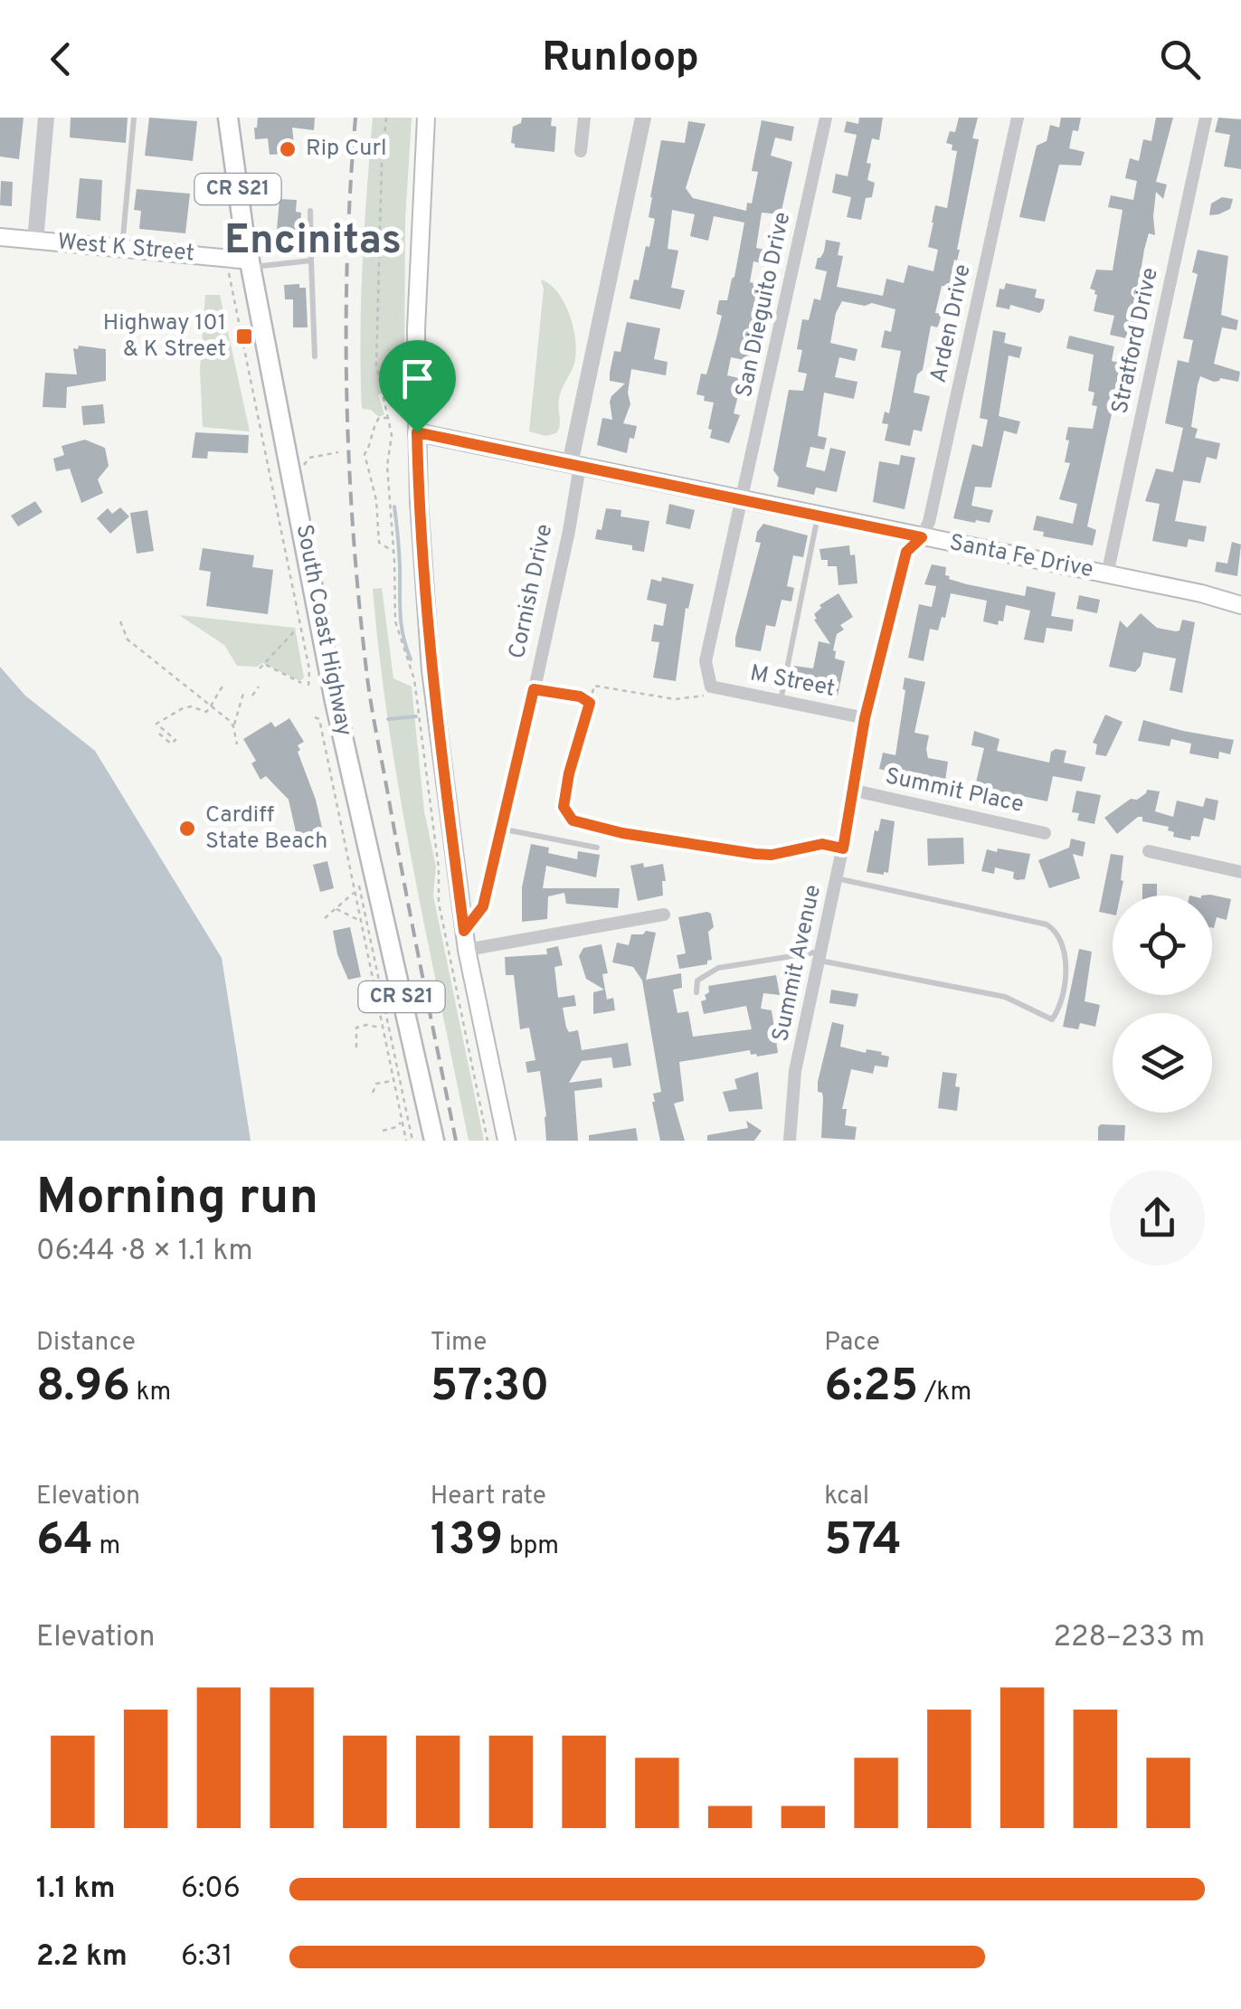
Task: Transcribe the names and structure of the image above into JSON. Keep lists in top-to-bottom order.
{
  "streets": {
    "main road": [
      "CR S21",
      "West K Street",
      "Santa Fe Drive",
      "South Coast Highway"
    ],
    "street": [
      "San Dieguito Drive",
      "Arden Drive",
      "Stratford Drive",
      "Cornish Drive",
      "M Street",
      "Summit Place",
      "Summit Avenue"
    ]
  },
  "crossings": [
    ["West K Street", "South Coast Highway"],
    ["San Dieguito Drive", "Santa Fe Drive"],
    ["San Dieguito Drive", "M Street"],
    ["Arden Drive", "Santa Fe Drive"],
    ["Arden Drive", "Summit Avenue"],
    ["Stratford Drive", "Santa Fe Drive"],
    ["Santa Fe Drive", "Cornish Drive"],
    ["Santa Fe Drive", "Summit Avenue"],
    ["M Street", "Summit Avenue"],
    ["Summit Place", "Summit Avenue"]
  ],
  "districts": ["Encinitas"],
  "places": {
    "other": ["Rip Curl", "Cardiff State Beach"],
    "transit": ["Highway 101 & K Street"]
  },
  "page": {
    "header": "Runloop",
    "heading": ["Morning run", "06:44 · 8 × 1.1 km"],
    "stats": [
      ["Distance", "8.96 km"],
      ["Time", "57:30"],
      ["Pace", "6:25 /km"],
      ["Elevation", "64 m"],
      ["Heart rate", "139 bpm"],
      ["kcal", "574"]
    ],
    "chart": ["Elevation", "228–233 m"],
    "list": [
      {
        "name": "1.1 km",
        "note": "6:06"
      },
      {
        "name": "2.2 km",
        "note": "6:31"
      }
    ]
  }
}
